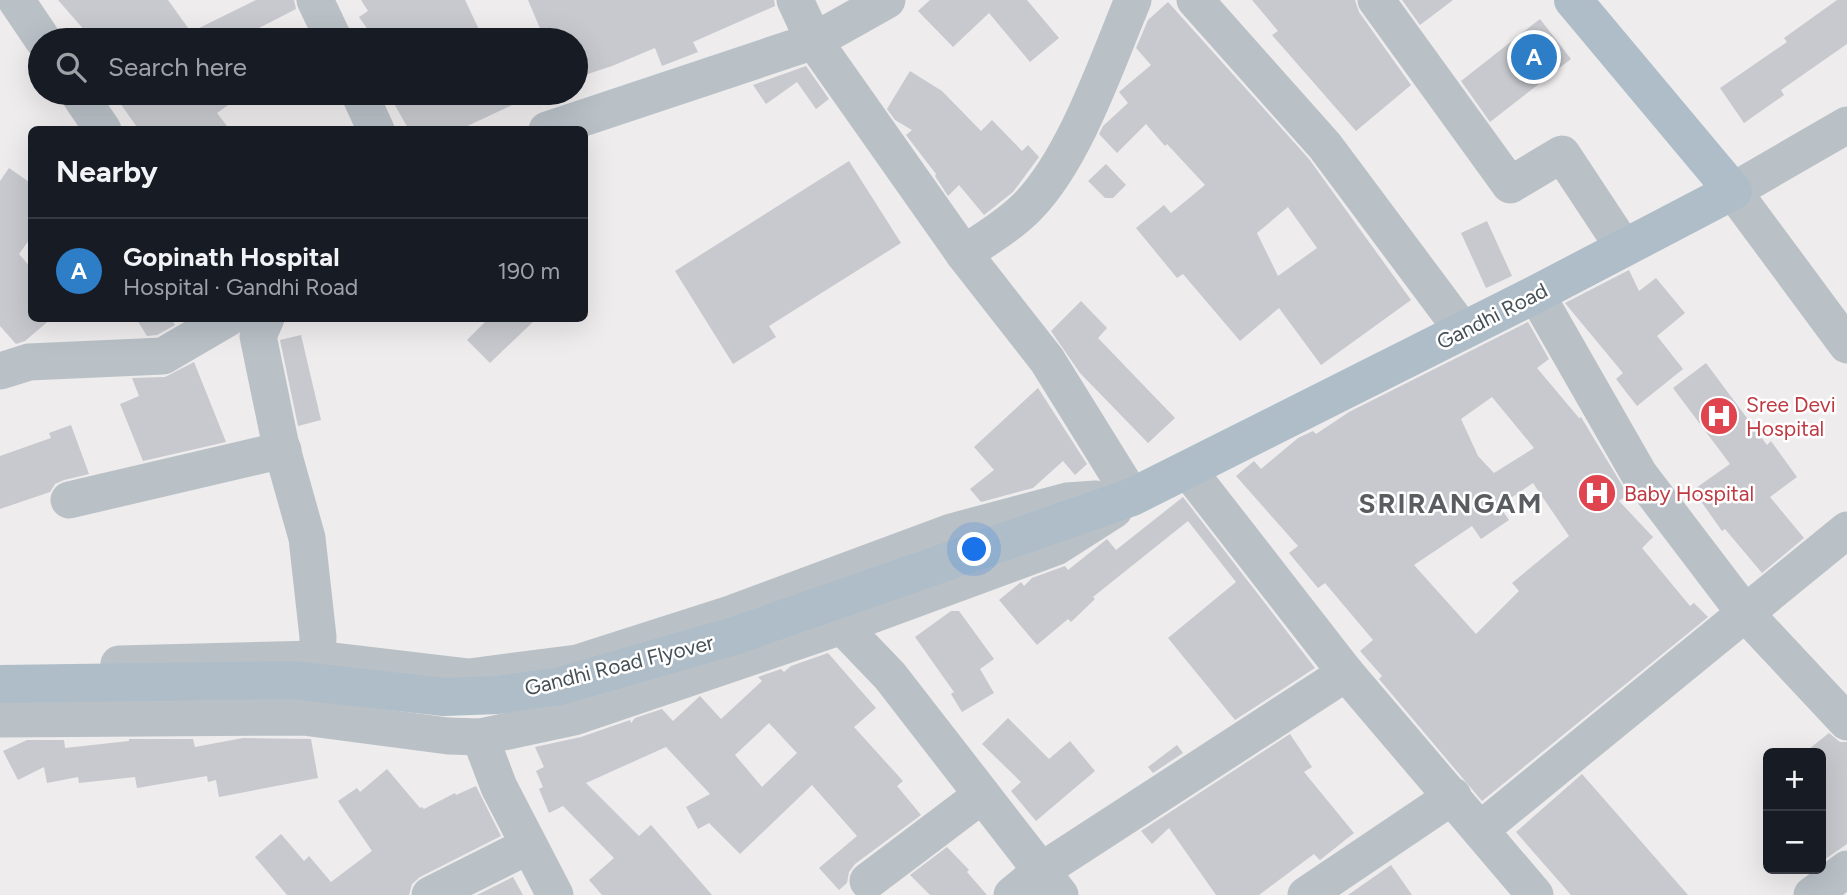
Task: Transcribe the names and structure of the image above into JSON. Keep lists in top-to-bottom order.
{
  "streets": {
    "main road": ["Gandhi Road", "Gandhi Road Flyover"]
  },
  "crossings": [
    ["Gandhi Road", "Gandhi Road Flyover"]
  ],
  "districts": ["SRIRANGAM"],
  "places": {
    "hospital": ["Sree Devi Hospital", "Baby Hospital"]
  },
  "page": {
    "search": "Search here",
    "pins": "A",
    "heading": "Nearby",
    "list": [
      {
        "mark": "A",
        "name": "Gopinath Hospital",
        "note": "Hospital · Gandhi Road",
        "value": "190 m"
      }
    ],
    "map_buttons": ["+", "−"]
  }
}
